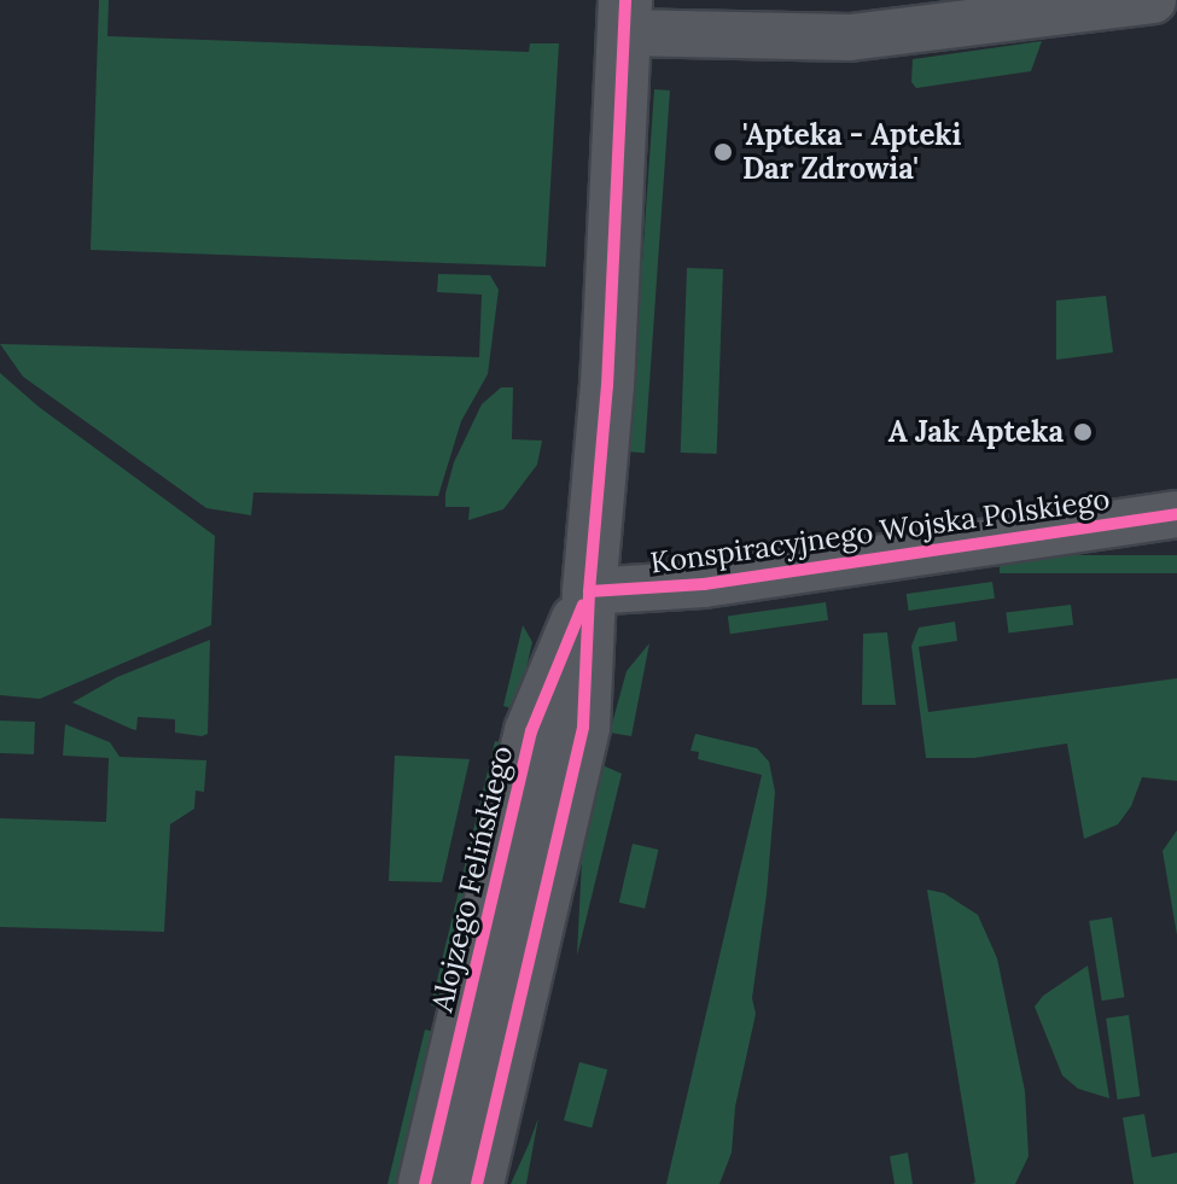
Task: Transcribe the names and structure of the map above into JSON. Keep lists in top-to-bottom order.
{
  "streets": {
    "street": ["Konspiracyjnego Wojska Polskiego", "Alojzego Felińskiego"]
  },
  "crossings": [
    ["Konspiracyjnego Wojska Polskiego", "Alojzego Felińskiego"]
  ],
  "places": ["'Apteka - Apteki Dar Zdrowia'", "A Jak Apteka"]
}
